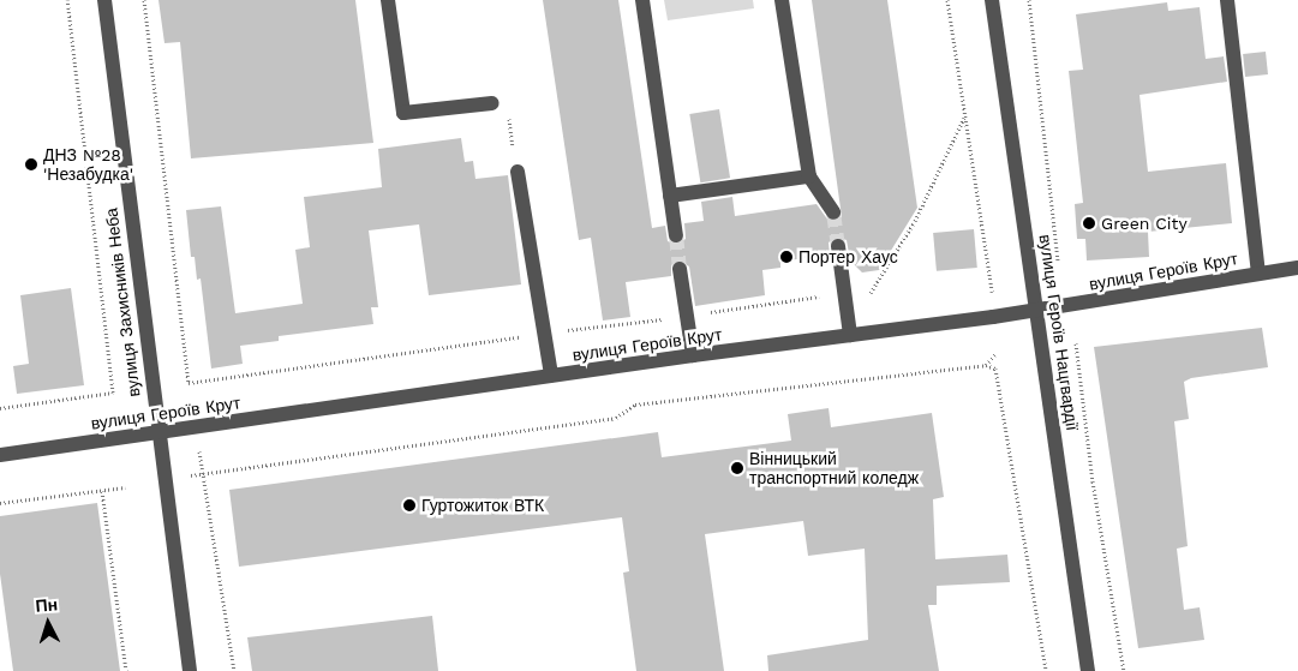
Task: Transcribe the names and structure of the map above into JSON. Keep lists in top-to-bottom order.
{
  "streets": {
    "street": ["вулиця Героїв Крут", "вулиця Захисників Неба", "вулиця Героїв Нацгвардії"]
  },
  "crossings": [
    ["вулиця Героїв Крут", "вулиця Захисників Неба"],
    ["вулиця Героїв Крут", "вулиця Героїв Нацгвардії"]
  ],
  "places": [
    "ДНЗ №28 'Незабудка'",
    "Green City",
    "Портер Хаус",
    "Вінницький транспортний коледж",
    "Гуртожиток ВТК"
  ],
  "north": "top"
}
